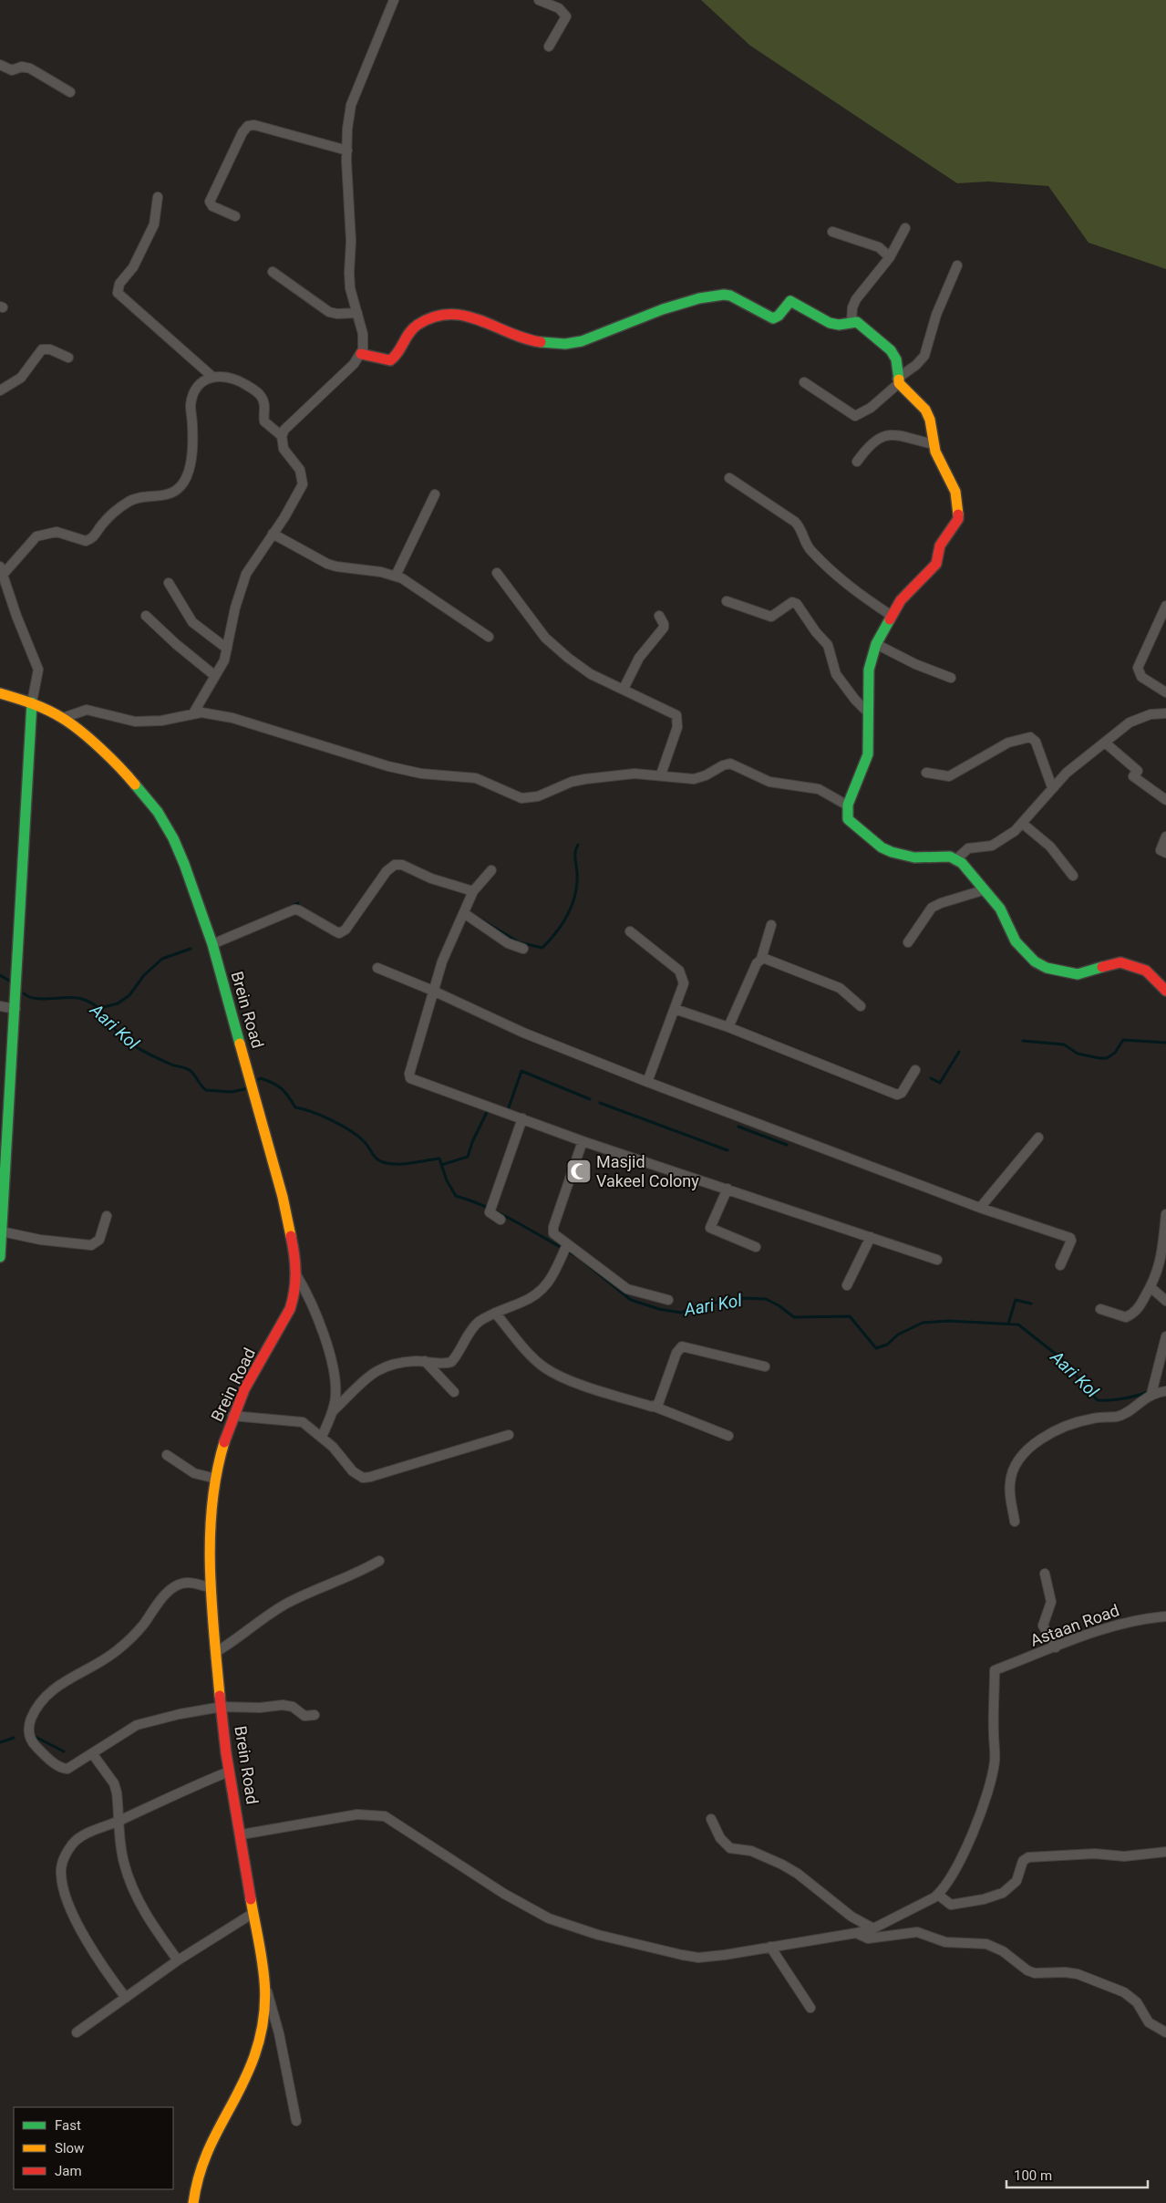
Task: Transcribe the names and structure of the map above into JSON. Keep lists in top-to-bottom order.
{
  "streets": {
    "street": ["Brein Road", "Astaan Road"]
  },
  "water": ["Aari Kol"],
  "places": {
    "mosque": ["Masjid Vakeel Colony"]
  },
  "legend": ["Fast", "Slow", "Jam"],
  "scale_bar": "100 m"
}
